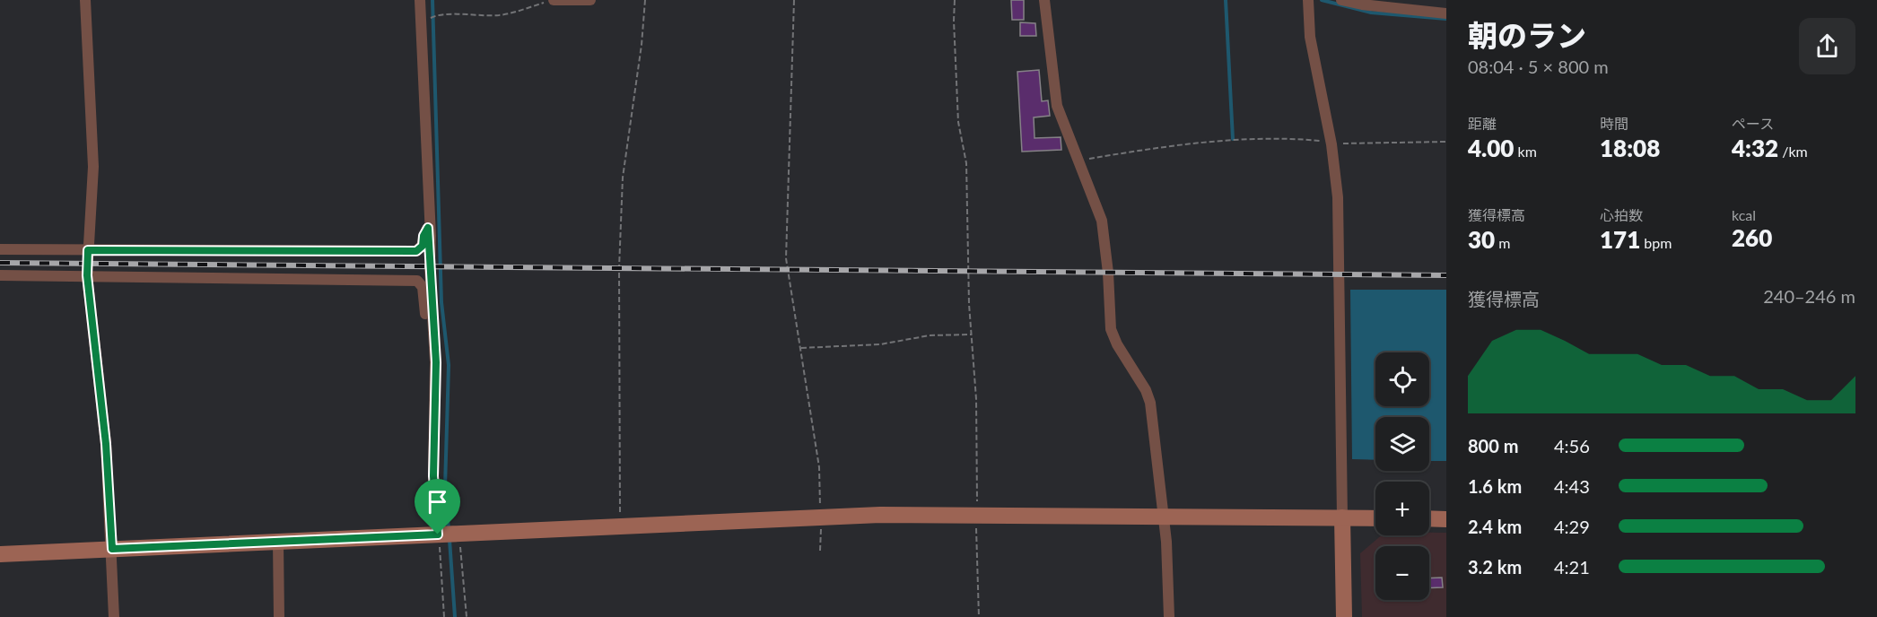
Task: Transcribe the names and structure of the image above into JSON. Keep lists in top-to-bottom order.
{
  "page": {
    "heading": ["朝のラン", "08:04 · 5 × 800 m"],
    "stats": [
      ["距離", "4.00 km"],
      ["時間", "18:08"],
      ["ペース", "4:32 /km"],
      ["獲得標高", "30 m"],
      ["心拍数", "171 bpm"],
      ["kcal", "260"]
    ],
    "chart": ["獲得標高", "240–246 m"],
    "map_buttons": ["+", "−"],
    "list": [
      {
        "name": "800 m",
        "note": "4:56"
      },
      {
        "name": "1.6 km",
        "note": "4:43"
      },
      {
        "name": "2.4 km",
        "note": "4:29"
      },
      {
        "name": "3.2 km",
        "note": "4:21"
      }
    ]
  }
}
